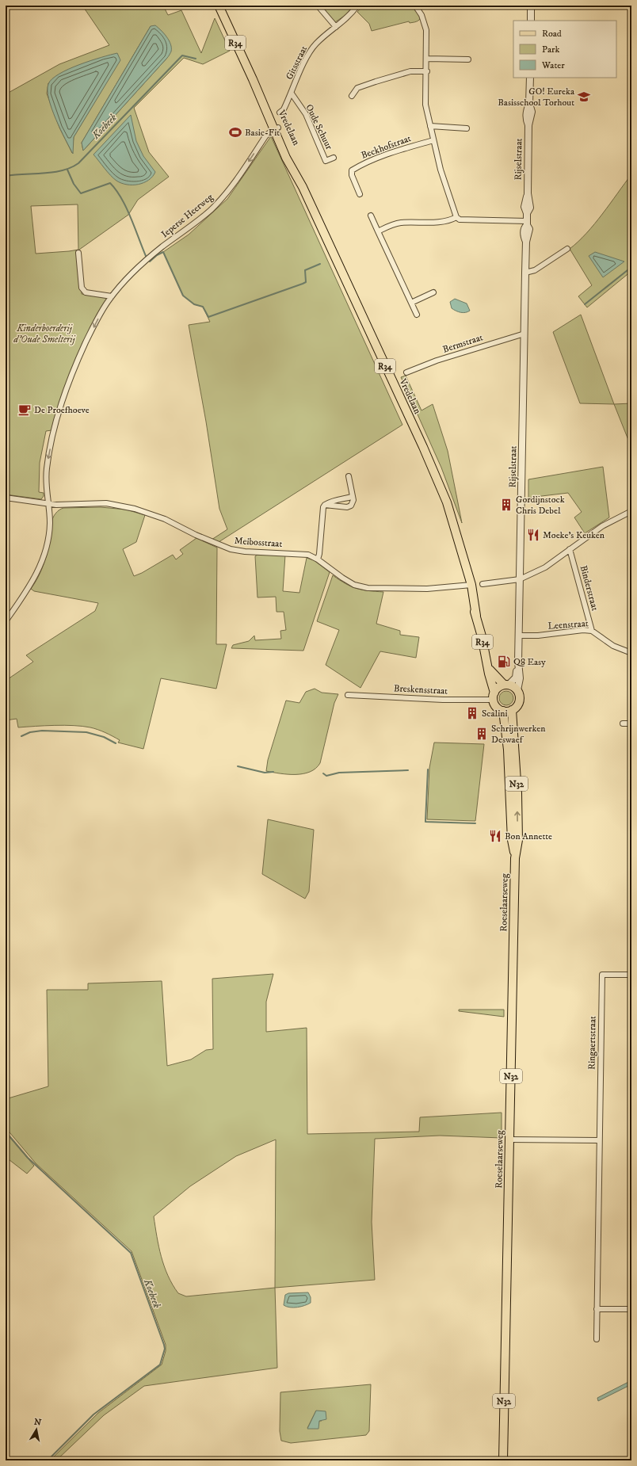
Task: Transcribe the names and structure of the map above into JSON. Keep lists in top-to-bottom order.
{
  "streets": {
    "main road": [
      "R34",
      "Vredelaan",
      "N32",
      "Roeselaarseweg"
    ],
    "street": [
      "Gitsstraat",
      "Oude Schuur",
      "Beckhofstraat",
      "Rijselstraat",
      "Ieperse Heerweg",
      "Bermstraat",
      "Meibosstraat",
      "Binderstraat",
      "Leenstraat",
      "Breskensstraat",
      "Ringaertstraat"
    ]
  },
  "crossings": [
    ["Gitsstraat", "Oude Schuur"],
    ["Vredelaan", "Rijselstraat"],
    ["Vredelaan", "Ieperse Heerweg"],
    ["Vredelaan", "Meibosstraat"],
    ["Vredelaan", "Breskensstraat"],
    ["Vredelaan", "Roeselaarseweg"],
    ["Rijselstraat", "Bermstraat"],
    ["Rijselstraat", "Leenstraat"],
    ["Rijselstraat", "Breskensstraat"],
    ["Rijselstraat", "Roeselaarseweg"],
    ["Ieperse Heerweg", "Meibosstraat"],
    ["Binderstraat", "Leenstraat"],
    ["Breskensstraat", "Roeselaarseweg"]
  ],
  "one_way": ["Ieperse Heerweg"],
  "water": ["Koebeek"],
  "parks": ["Kinderboerderij d'Oude Smelterij"],
  "places": {
    "school or university": ["GO! Eureka Basisschool Torhout"],
    "sports": ["Basic-Fit"],
    "cafe": ["De Proefhoeve"],
    "building": ["Gordijnstock Chris Debel", "Scalini", "Schrijnwerken Deswaef"],
    "restaurant": ["Moeke's Keuken", "Bon Annette"],
    "fuel station": ["Q8 Easy"]
  },
  "legend": ["Road", "Park", "Water"],
  "north": "top"
}
